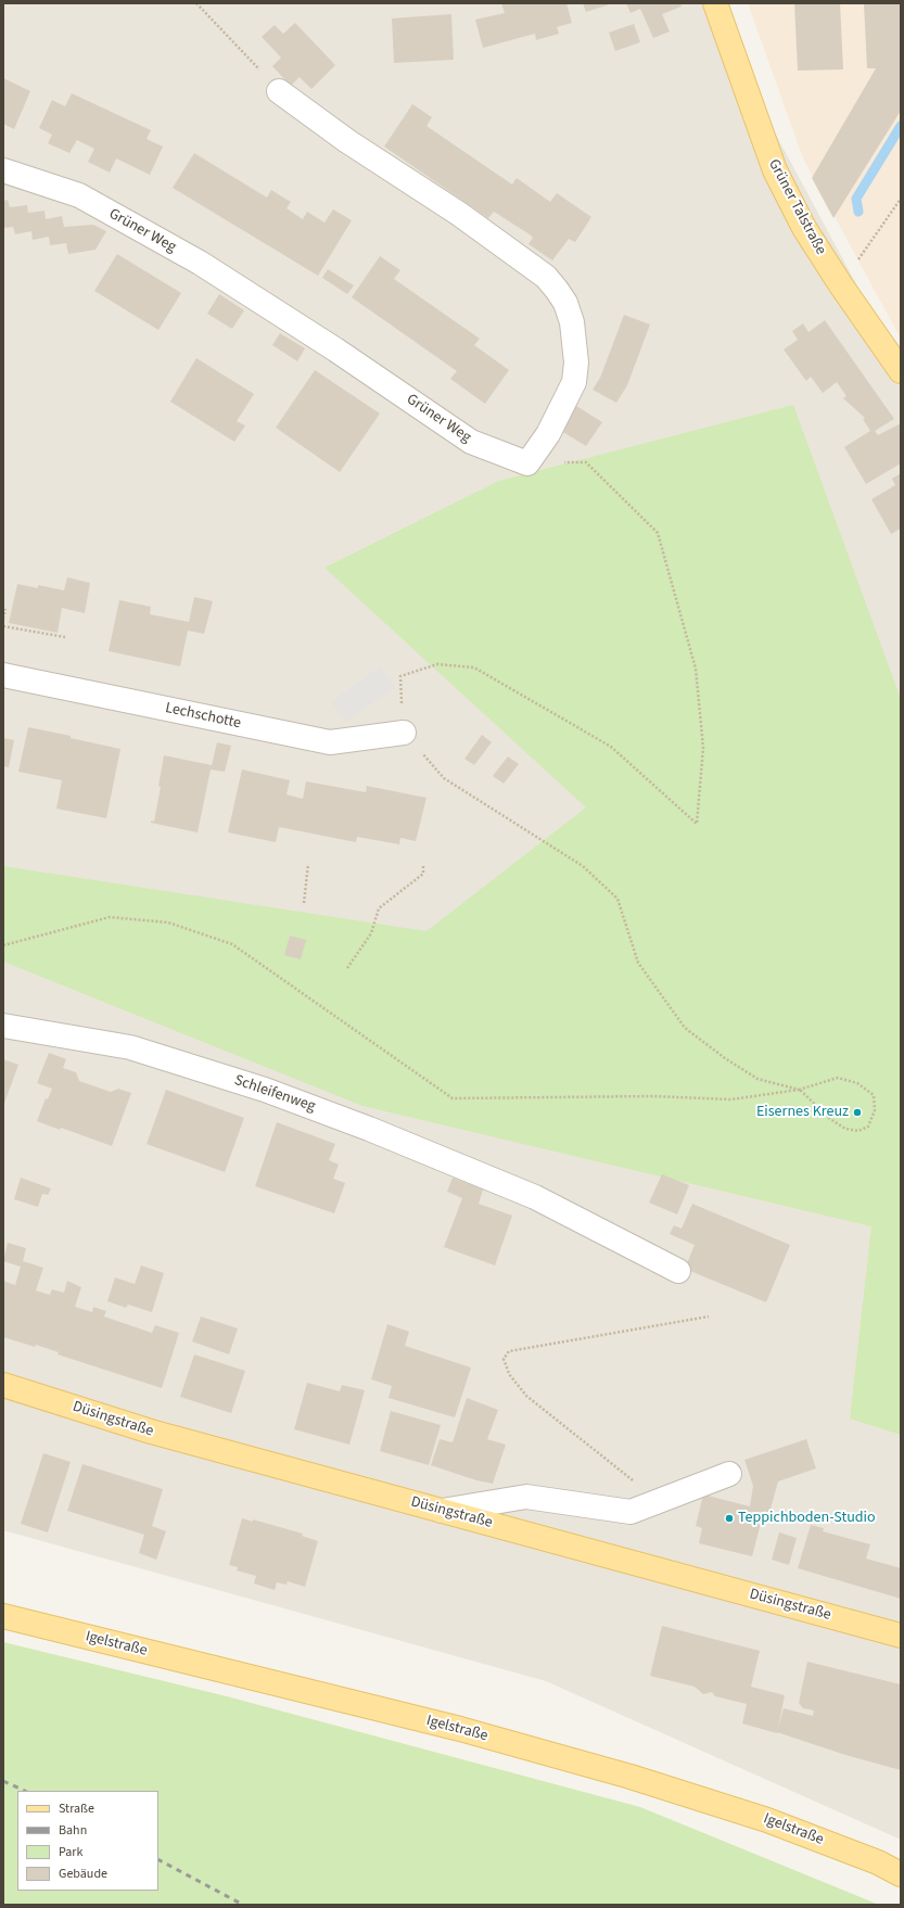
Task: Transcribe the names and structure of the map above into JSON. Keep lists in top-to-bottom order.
{
  "streets": {
    "main road": ["Grüner Talstraße", "Düsingstraße", "Igelstraße"],
    "street": ["Grüner Weg", "Lechschotte", "Schleifenweg"]
  },
  "places": ["Eisernes Kreuz", "Teppichboden-Studio"],
  "legend": [
    "Straße",
    "Bahn",
    "Park",
    "Gebäude"
  ]
}
